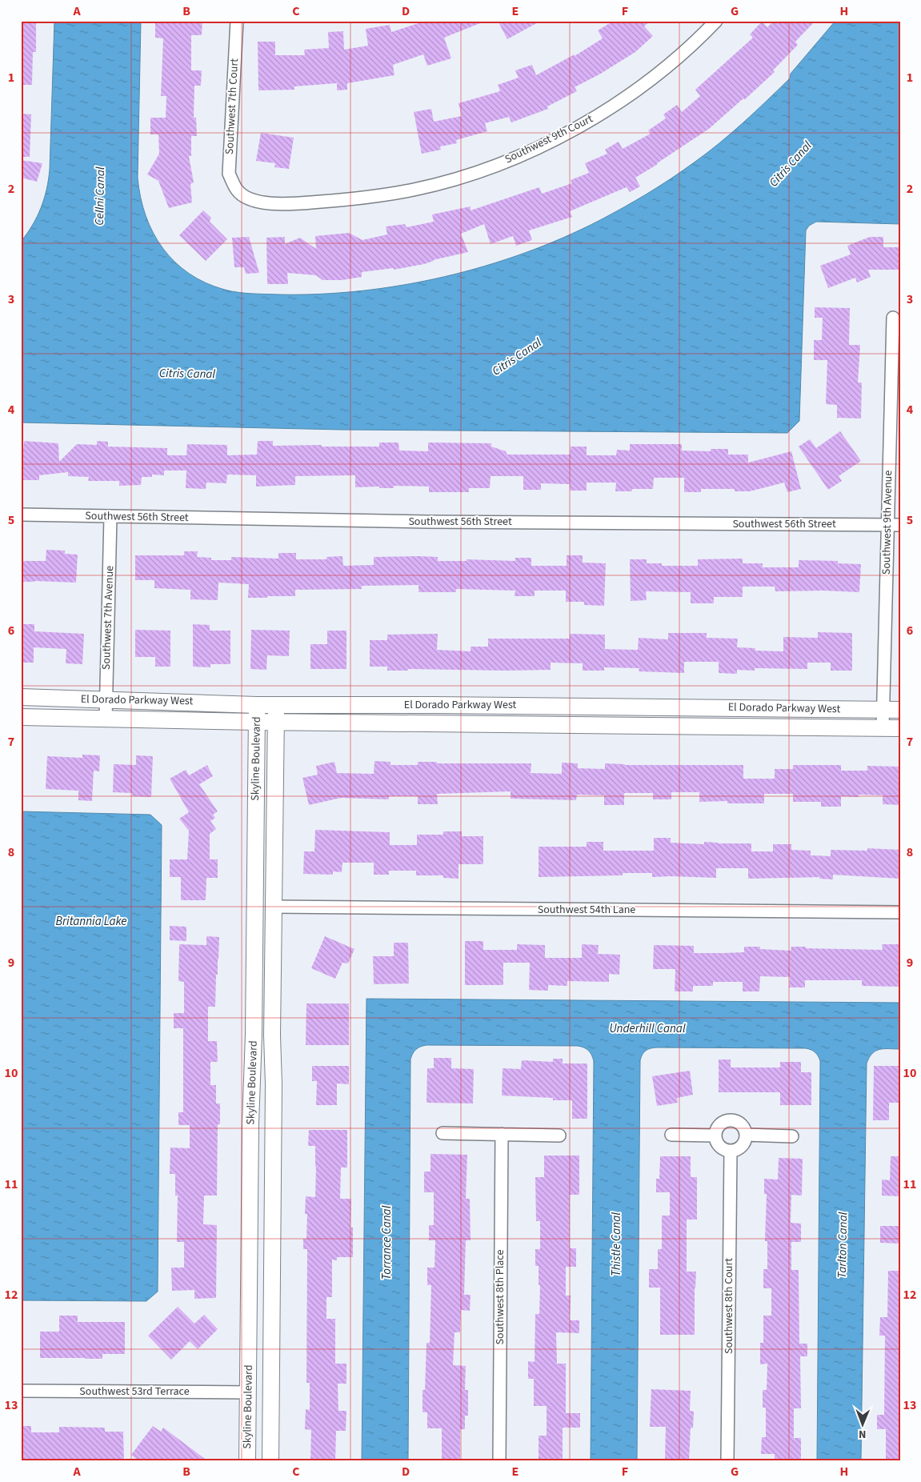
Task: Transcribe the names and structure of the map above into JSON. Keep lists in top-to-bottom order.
{
  "streets": {
    "street": [
      "Southwest 7th Court",
      "Southwest 9th Court",
      "Southwest 56th Street",
      "Southwest 9th Avenue",
      "Southwest 7th Avenue",
      "El Dorado Parkway West",
      "Skyline Boulevard",
      "Southwest 54th Lane",
      "Southwest 8th Place",
      "Southwest 8th Court",
      "Southwest 53rd Terrace"
    ]
  },
  "crossings": [
    ["Southwest 7th Court", "Southwest 9th Court"],
    ["Southwest 56th Street", "Southwest 9th Avenue"],
    ["Southwest 56th Street", "Southwest 7th Avenue"],
    ["Southwest 9th Avenue", "El Dorado Parkway West"],
    ["Southwest 7th Avenue", "El Dorado Parkway West"],
    ["El Dorado Parkway West", "Skyline Boulevard"],
    ["Skyline Boulevard", "Southwest 54th Lane"],
    ["Skyline Boulevard", "Southwest 53rd Terrace"]
  ],
  "water": [
    "Citris Canal",
    "Cellni Canal",
    "Britannia Lake",
    "Underhill Canal",
    "Torrance Canal",
    "Thistle Canal",
    "Tarlton Canal"
  ],
  "north": "bottom",
  "grid": {
    "columns": [
      "A",
      "B",
      "C",
      "D",
      "E",
      "F",
      "G",
      "H"
    ],
    "rows": [
      "1",
      "2",
      "3",
      "4",
      "5",
      "6",
      "7",
      "8",
      "9",
      "10",
      "11",
      "12",
      "13"
    ]
  }
}
